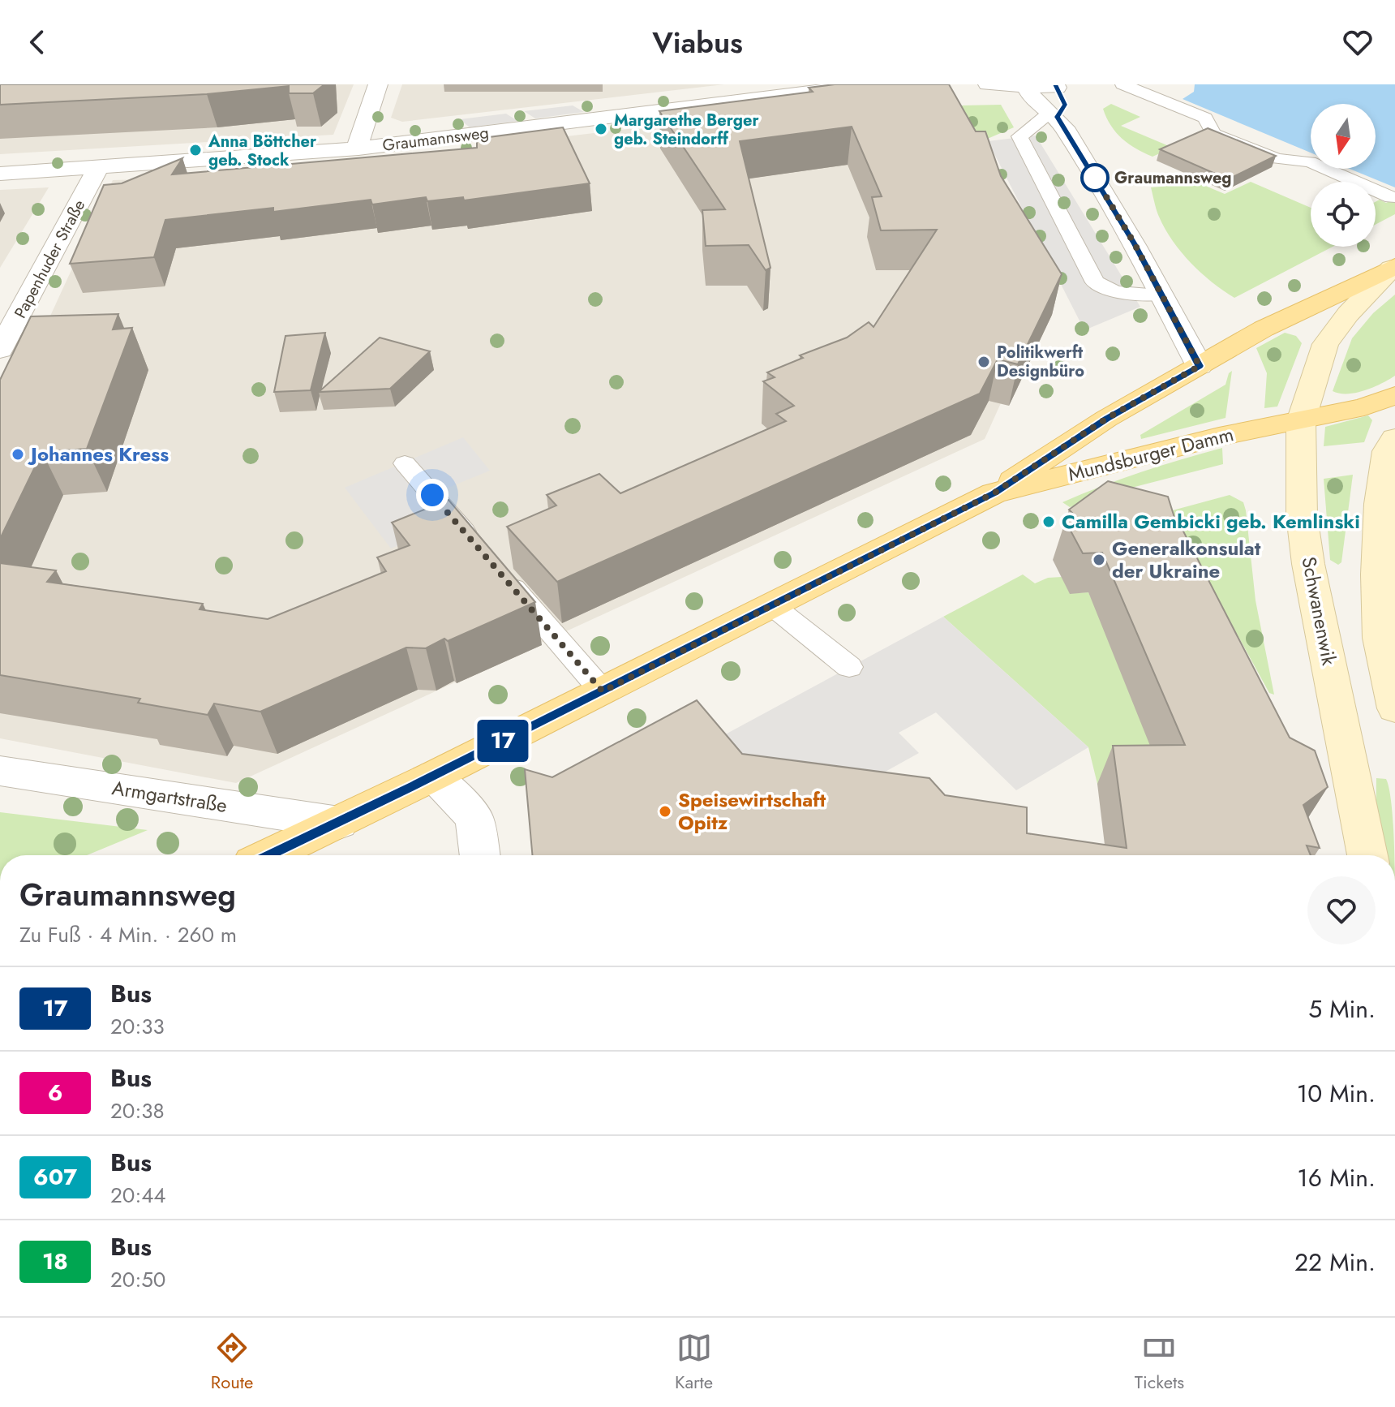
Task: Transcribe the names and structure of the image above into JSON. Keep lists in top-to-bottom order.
{
  "streets": {
    "main road": ["Mundsburger Damm", "Schwanenwik"],
    "street": ["Graumannsweg", "Papenhuder Straße", "Armgartstraße"]
  },
  "crossings": [
    ["Graumannsweg", "Papenhuder Straße"],
    ["Mundsburger Damm", "Schwanenwik"],
    ["Mundsburger Damm", "Armgartstraße"]
  ],
  "places": [
    "Margarethe Berger geb. Steindorff",
    "Anna Böttcher geb. Stock",
    "Graumannsweg",
    "Politikwerft Designbüro",
    "Johannes Kress",
    "Camilla Gembicki geb. Kemlinski",
    "Generalkonsulat der Ukraine",
    "Speisewirtschaft Opitz"
  ],
  "lines": ["bus line 17"],
  "north": "bottom",
  "page": {
    "header": "Viabus",
    "on_map": "17",
    "heading": ["Graumannsweg", "Zu Fuß · 4 Min. · 260 m"],
    "list": [
      {
        "mark": "17",
        "name": "Bus",
        "note": "20:33",
        "value": "5 Min."
      },
      {
        "mark": "6",
        "name": "Bus",
        "note": "20:38",
        "value": "10 Min."
      },
      {
        "mark": "607",
        "name": "Bus",
        "note": "20:44",
        "value": "16 Min."
      },
      {
        "mark": "18",
        "name": "Bus",
        "note": "20:50",
        "value": "22 Min."
      }
    ],
    "tabs": ["Route", "Karte", "Tickets"]
  }
}
